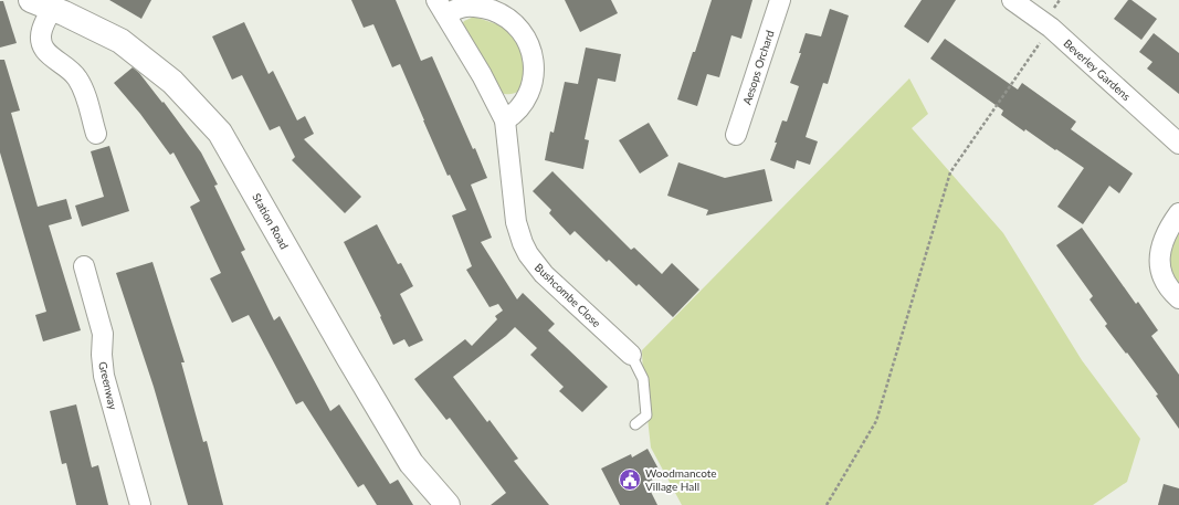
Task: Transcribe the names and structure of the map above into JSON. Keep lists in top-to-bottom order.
{
  "streets": {
    "street": [
      "Aesops Orchard",
      "Beverley Gardens",
      "Station Road",
      "Bushcombe Close",
      "Greenway"
    ]
  },
  "places": {
    "public building": ["Woodmancote Village Hall"]
  }
}
